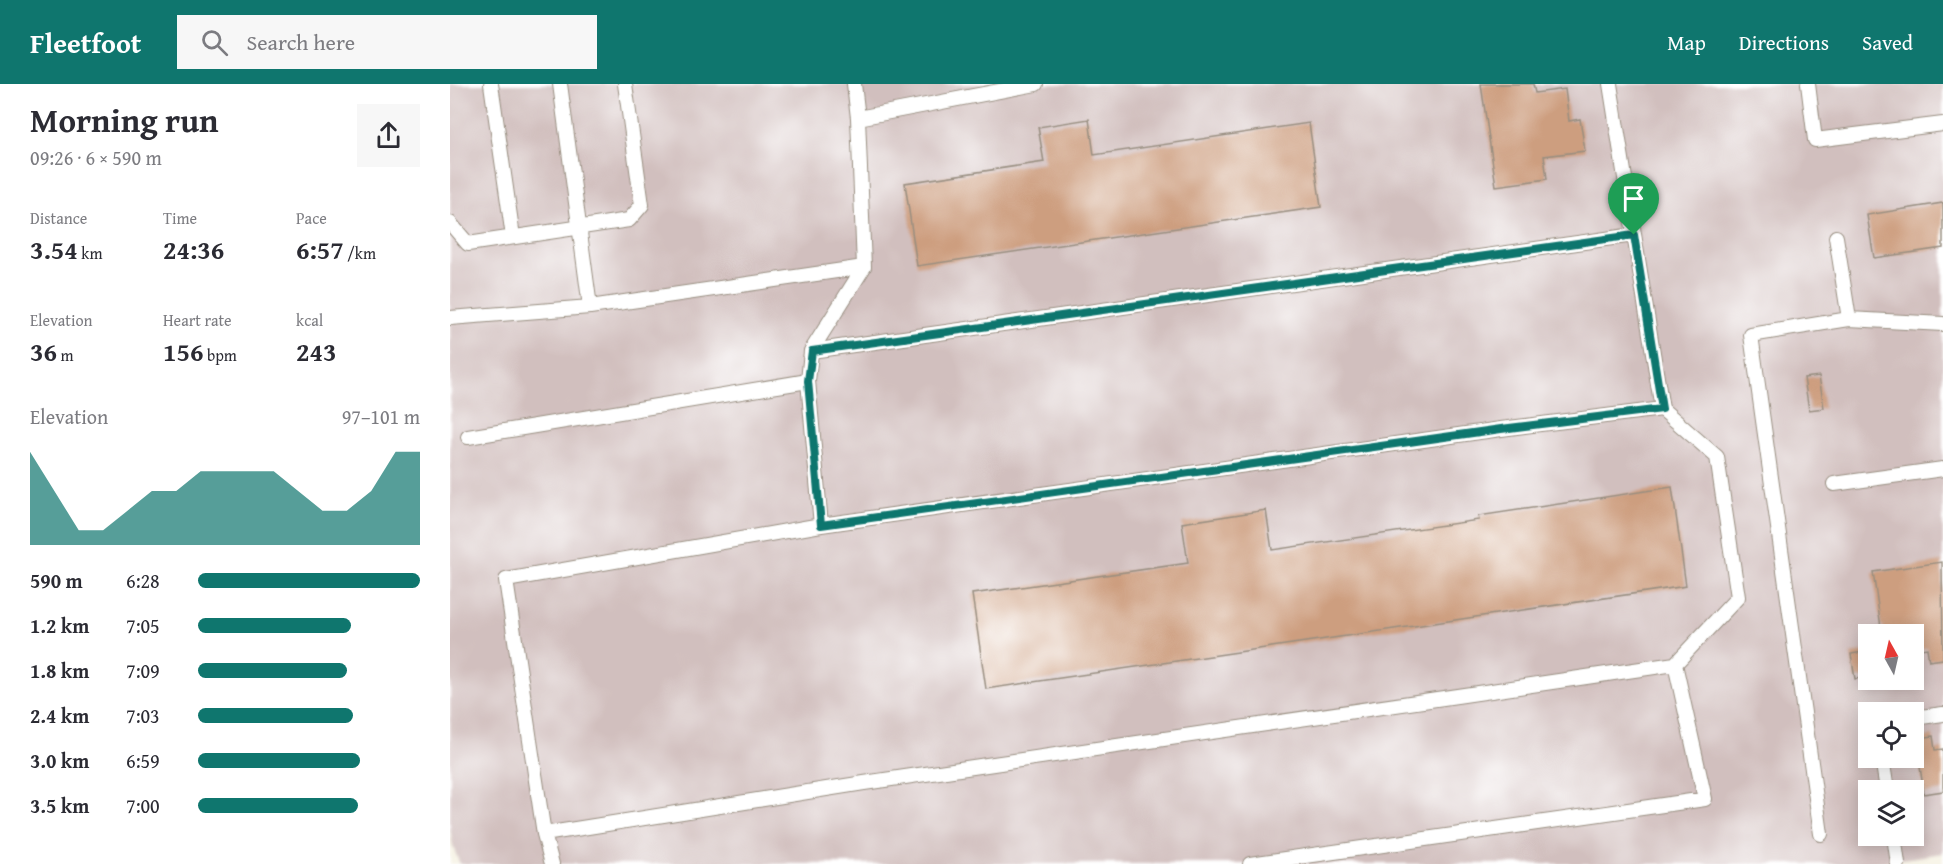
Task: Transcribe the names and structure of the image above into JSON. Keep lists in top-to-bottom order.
{
  "north": "top",
  "page": {
    "header": "Fleetfoot",
    "search": "Search here",
    "nav": ["Map", "Directions", "Saved"],
    "heading": ["Morning run", "09:26 · 6 × 590 m"],
    "stats": [
      ["Distance", "3.54 km"],
      ["Time", "24:36"],
      ["Pace", "6:57 /km"],
      ["Elevation", "36 m"],
      ["Heart rate", "156 bpm"],
      ["kcal", "243"]
    ],
    "chart": ["Elevation", "97–101 m"],
    "list": [
      {
        "name": "590 m",
        "note": "6:28"
      },
      {
        "name": "1.2 km",
        "note": "7:05"
      },
      {
        "name": "1.8 km",
        "note": "7:09"
      },
      {
        "name": "2.4 km",
        "note": "7:03"
      },
      {
        "name": "3.0 km",
        "note": "6:59"
      },
      {
        "name": "3.5 km",
        "note": "7:00"
      }
    ]
  }
}
